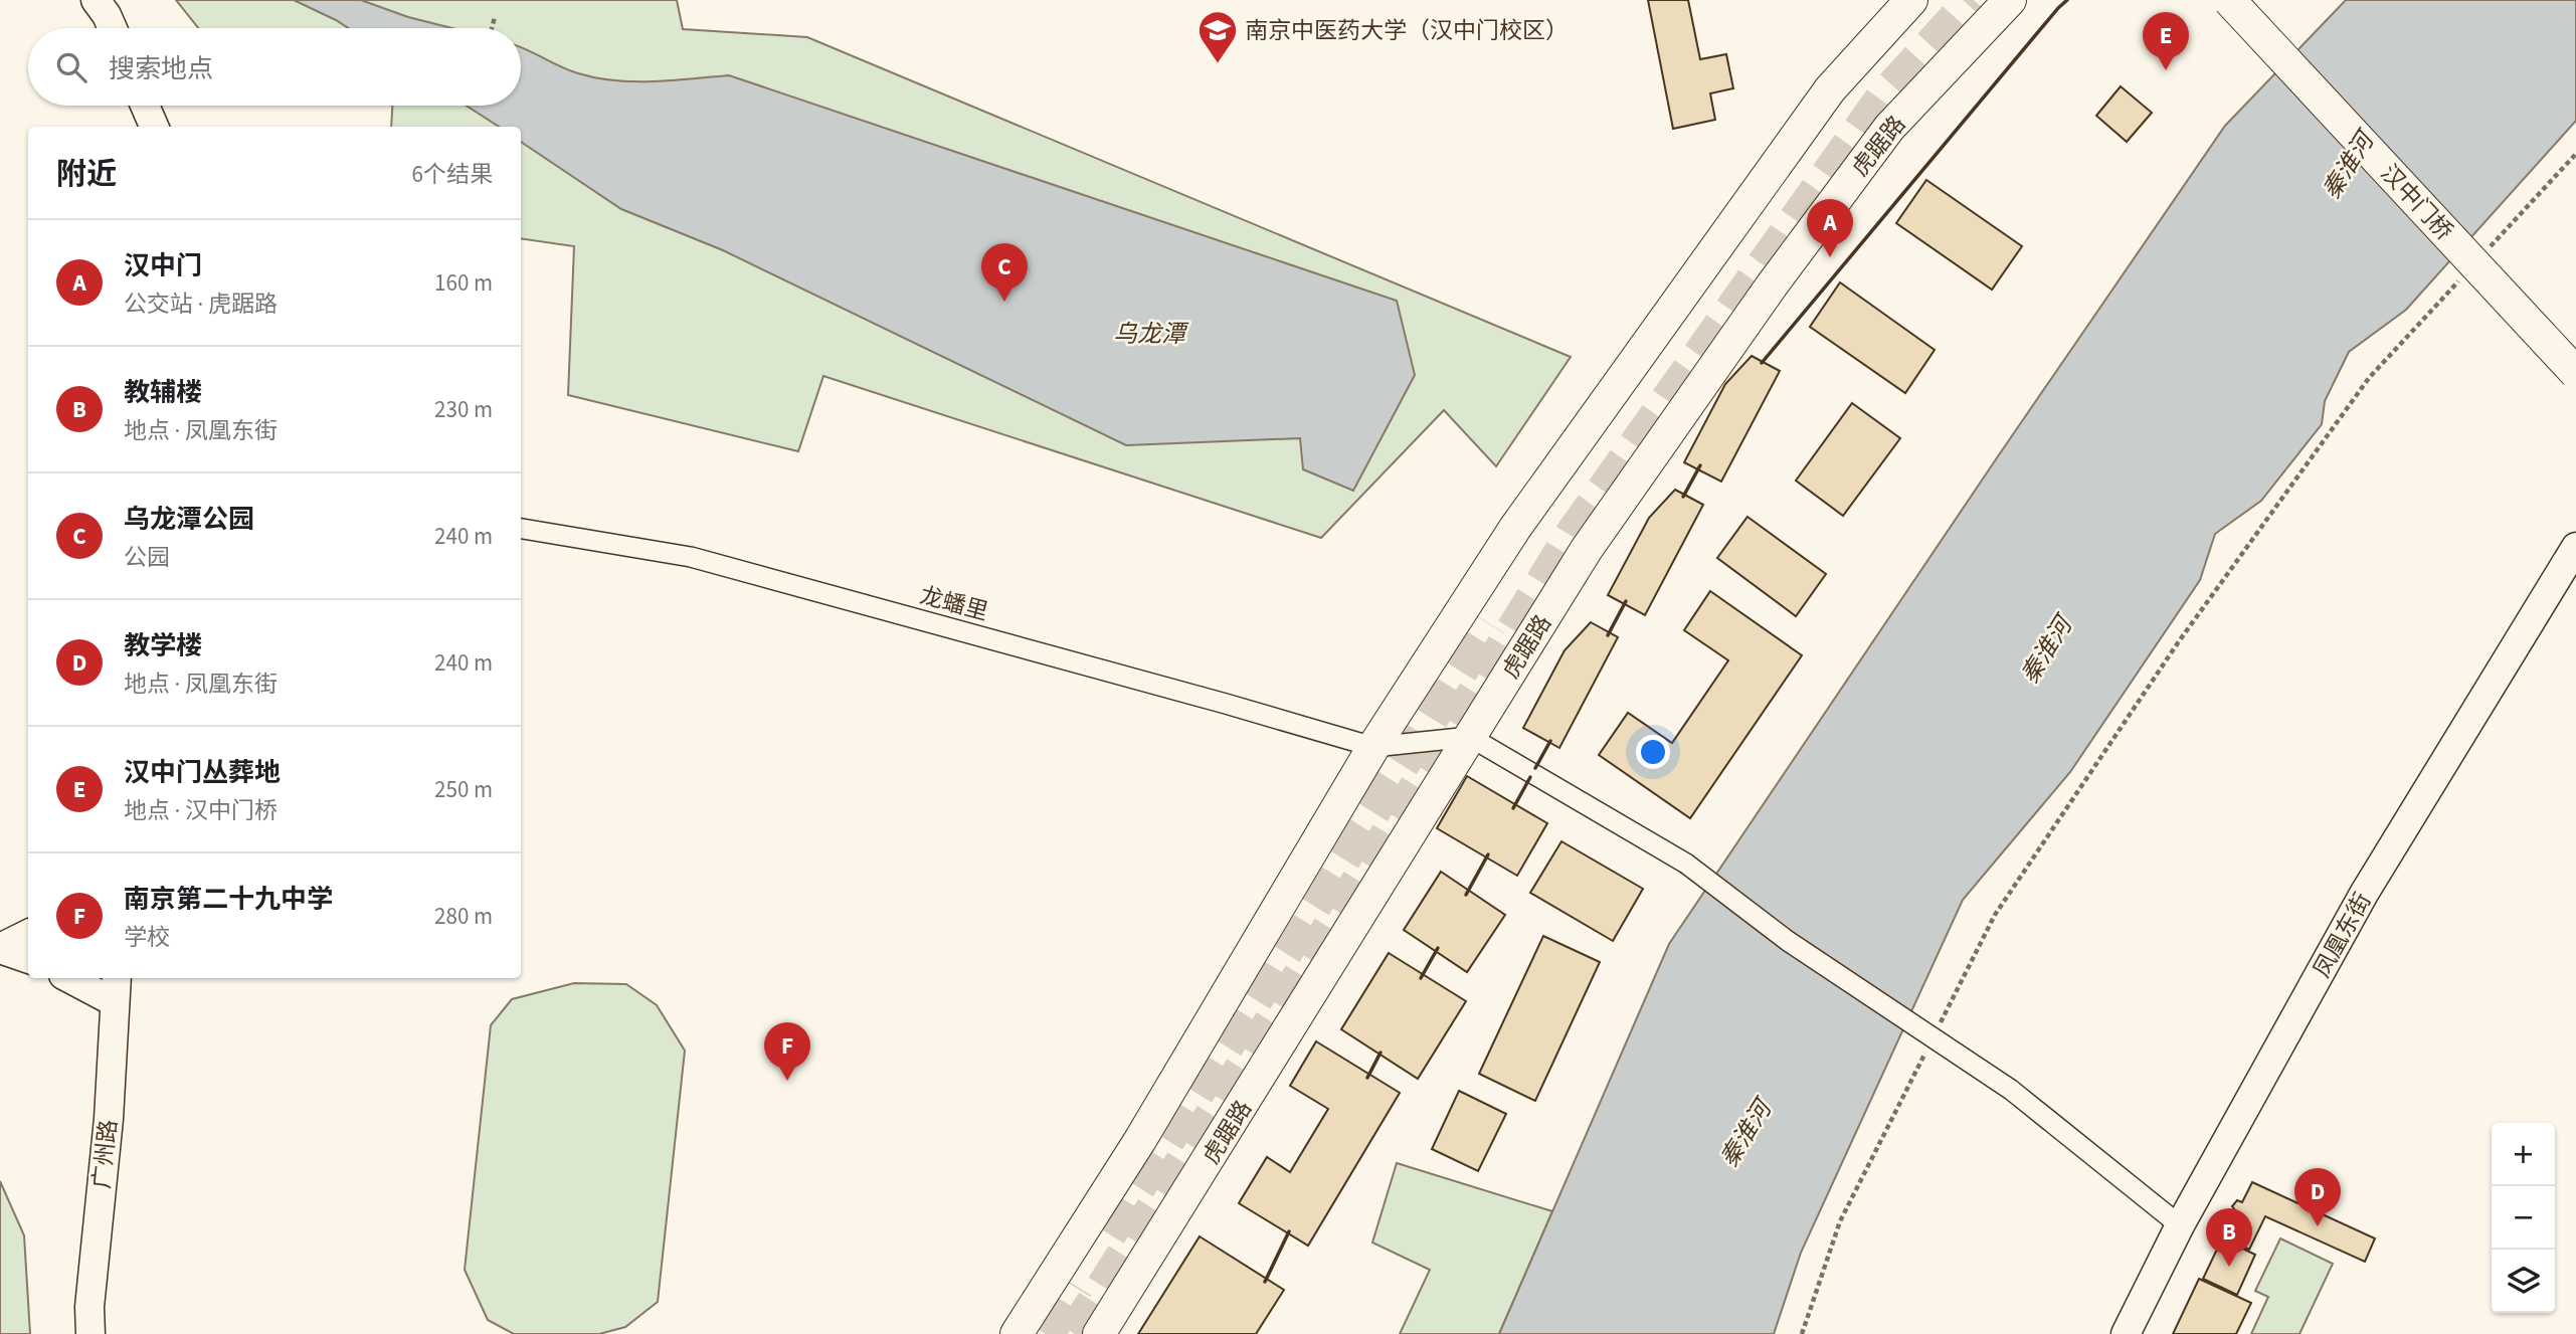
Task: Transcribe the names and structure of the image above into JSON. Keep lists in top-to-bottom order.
{
  "streets": {
    "main road": ["虎踞路", "汉中门桥"],
    "street": ["龙蟠里", "凤凰东街", "广州路"]
  },
  "water": ["秦淮河", "乌龙潭"],
  "places": {
    "school or university": ["南京中医药大学（汉中门校区）"]
  },
  "page": {
    "pins": [
      "E",
      "A",
      "C",
      "F",
      "D",
      "B"
    ],
    "search": "搜索地点",
    "heading": ["附近", "6个结果"],
    "list": [
      {
        "mark": "A",
        "name": "汉中门",
        "note": "公交站 · 虎踞路",
        "value": "160 m"
      },
      {
        "mark": "B",
        "name": "教辅楼",
        "note": "地点 · 凤凰东街",
        "value": "230 m"
      },
      {
        "mark": "C",
        "name": "乌龙潭公园",
        "note": "公园",
        "value": "240 m"
      },
      {
        "mark": "D",
        "name": "教学楼",
        "note": "地点 · 凤凰东街",
        "value": "240 m"
      },
      {
        "mark": "E",
        "name": "汉中门丛葬地",
        "note": "地点 · 汉中门桥",
        "value": "250 m"
      },
      {
        "mark": "F",
        "name": "南京第二十九中学",
        "note": "学校",
        "value": "280 m"
      }
    ],
    "map_buttons": ["+", "−"]
  }
}
